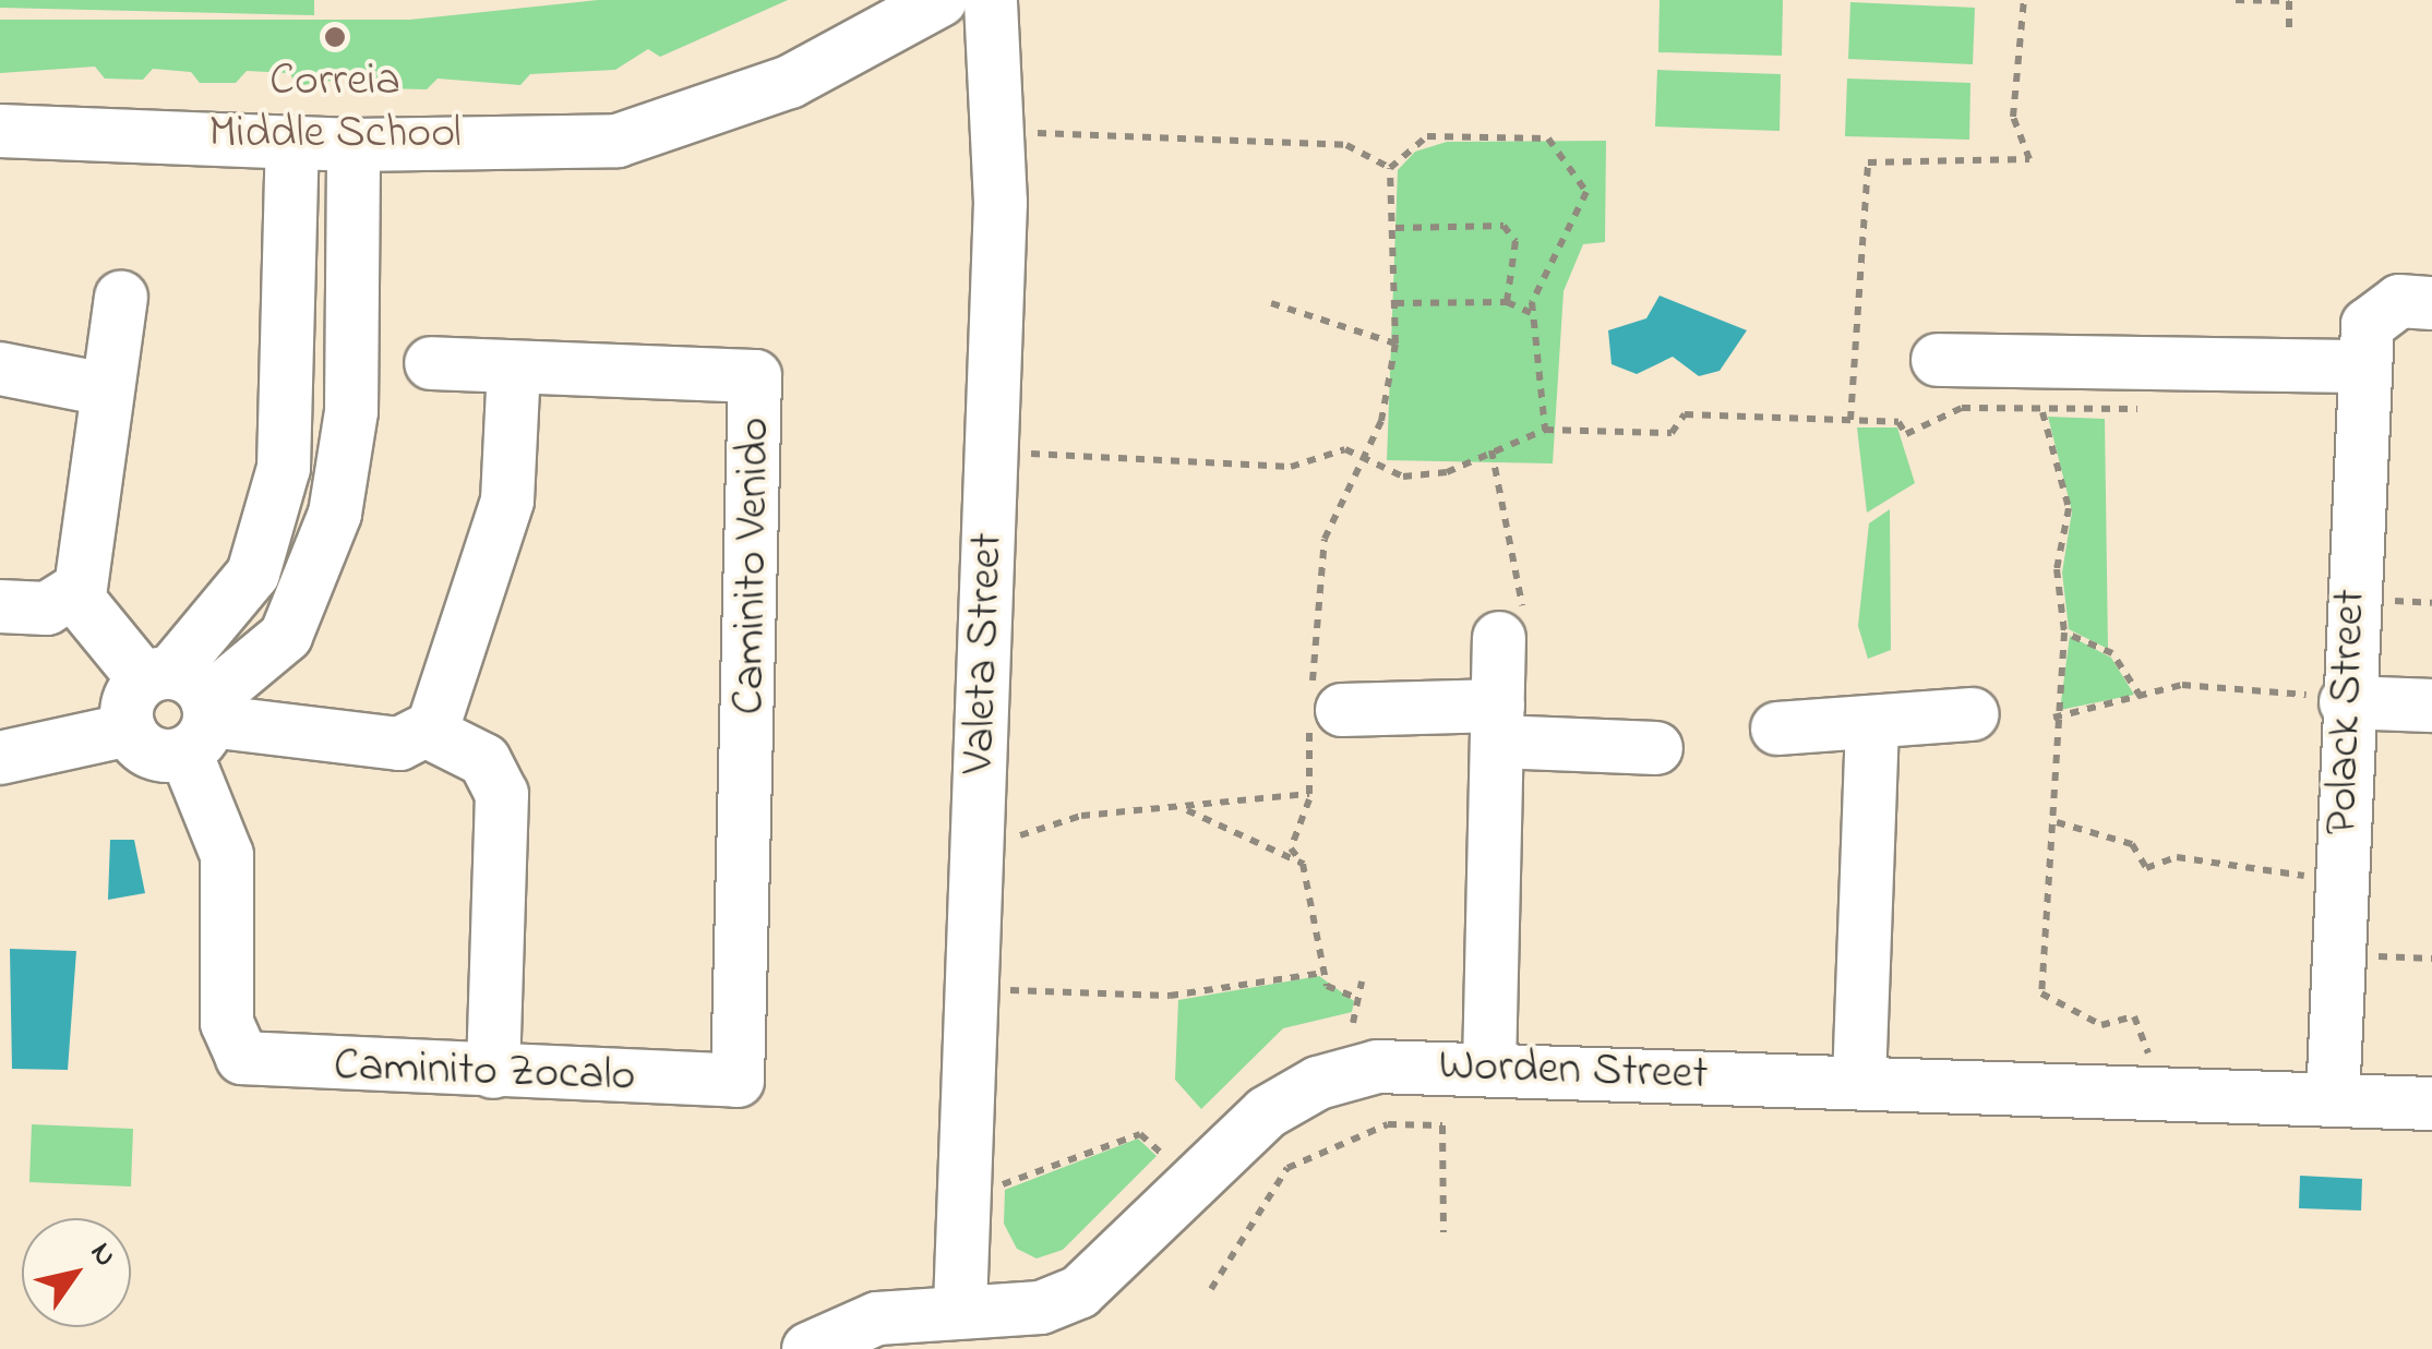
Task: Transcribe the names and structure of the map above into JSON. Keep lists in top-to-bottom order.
{
  "streets": {
    "street": [
      "Caminito Venido",
      "Valeta Street",
      "Polack Street",
      "Worden Street",
      "Caminito Zocalo"
    ]
  },
  "crossings": [
    ["Caminito Venido", "Caminito Zocalo"],
    ["Valeta Street", "Worden Street"],
    ["Polack Street", "Worden Street"]
  ],
  "places": ["Correia Middle School"],
  "north": "top right"
}
